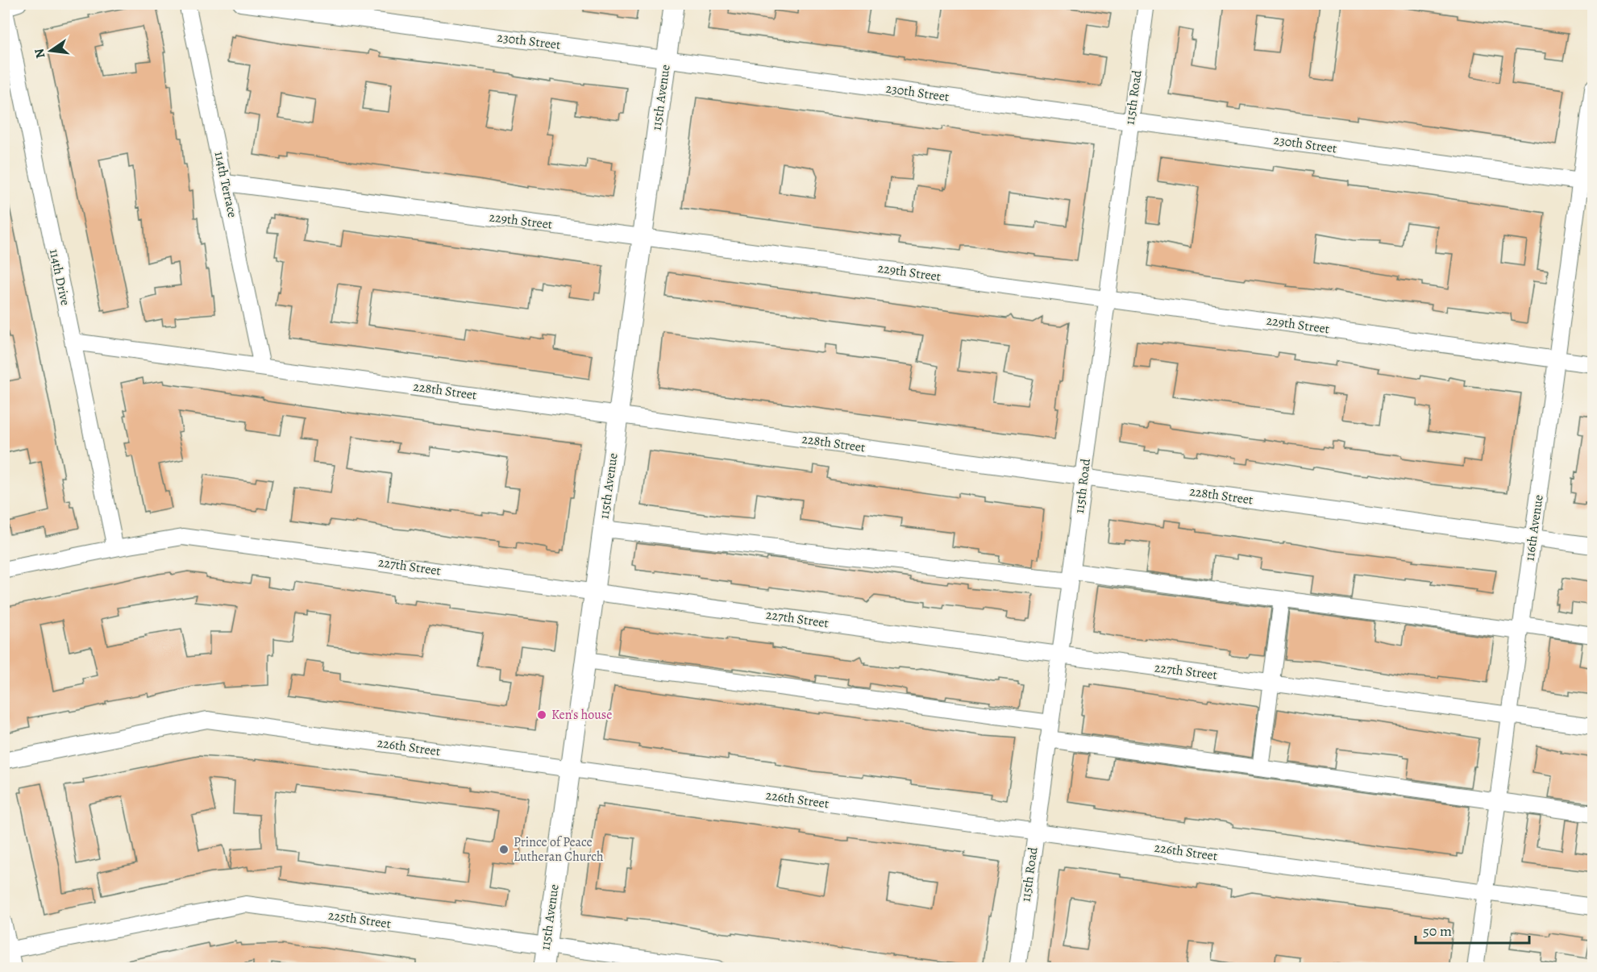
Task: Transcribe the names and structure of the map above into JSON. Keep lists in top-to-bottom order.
{
  "streets": {
    "main road": ["115th Avenue"],
    "street": [
      "230th Street",
      "115th Road",
      "114th Terrace",
      "229th Street",
      "114th Drive",
      "228th Street",
      "116th Avenue",
      "227th Street",
      "226th Street",
      "225th Street"
    ]
  },
  "crossings": [
    ["230th Street", "115th Avenue"],
    ["230th Street", "115th Road"],
    ["230th Street", "116th Avenue"],
    ["115th Avenue", "229th Street"],
    ["115th Avenue", "228th Street"],
    ["115th Avenue", "227th Street"],
    ["115th Avenue", "226th Street"],
    ["115th Avenue", "225th Street"],
    ["115th Road", "229th Street"],
    ["115th Road", "228th Street"],
    ["115th Road", "227th Street"],
    ["115th Road", "226th Street"],
    ["114th Terrace", "229th Street"],
    ["114th Terrace", "228th Street"],
    ["229th Street", "116th Avenue"],
    ["114th Drive", "228th Street"],
    ["114th Drive", "227th Street"],
    ["228th Street", "116th Avenue"],
    ["116th Avenue", "227th Street"],
    ["116th Avenue", "226th Street"]
  ],
  "places": ["Ken's house", "Prince of Peace Lutheran Church"],
  "scale_bar": "50 m",
  "north": "left"
}
